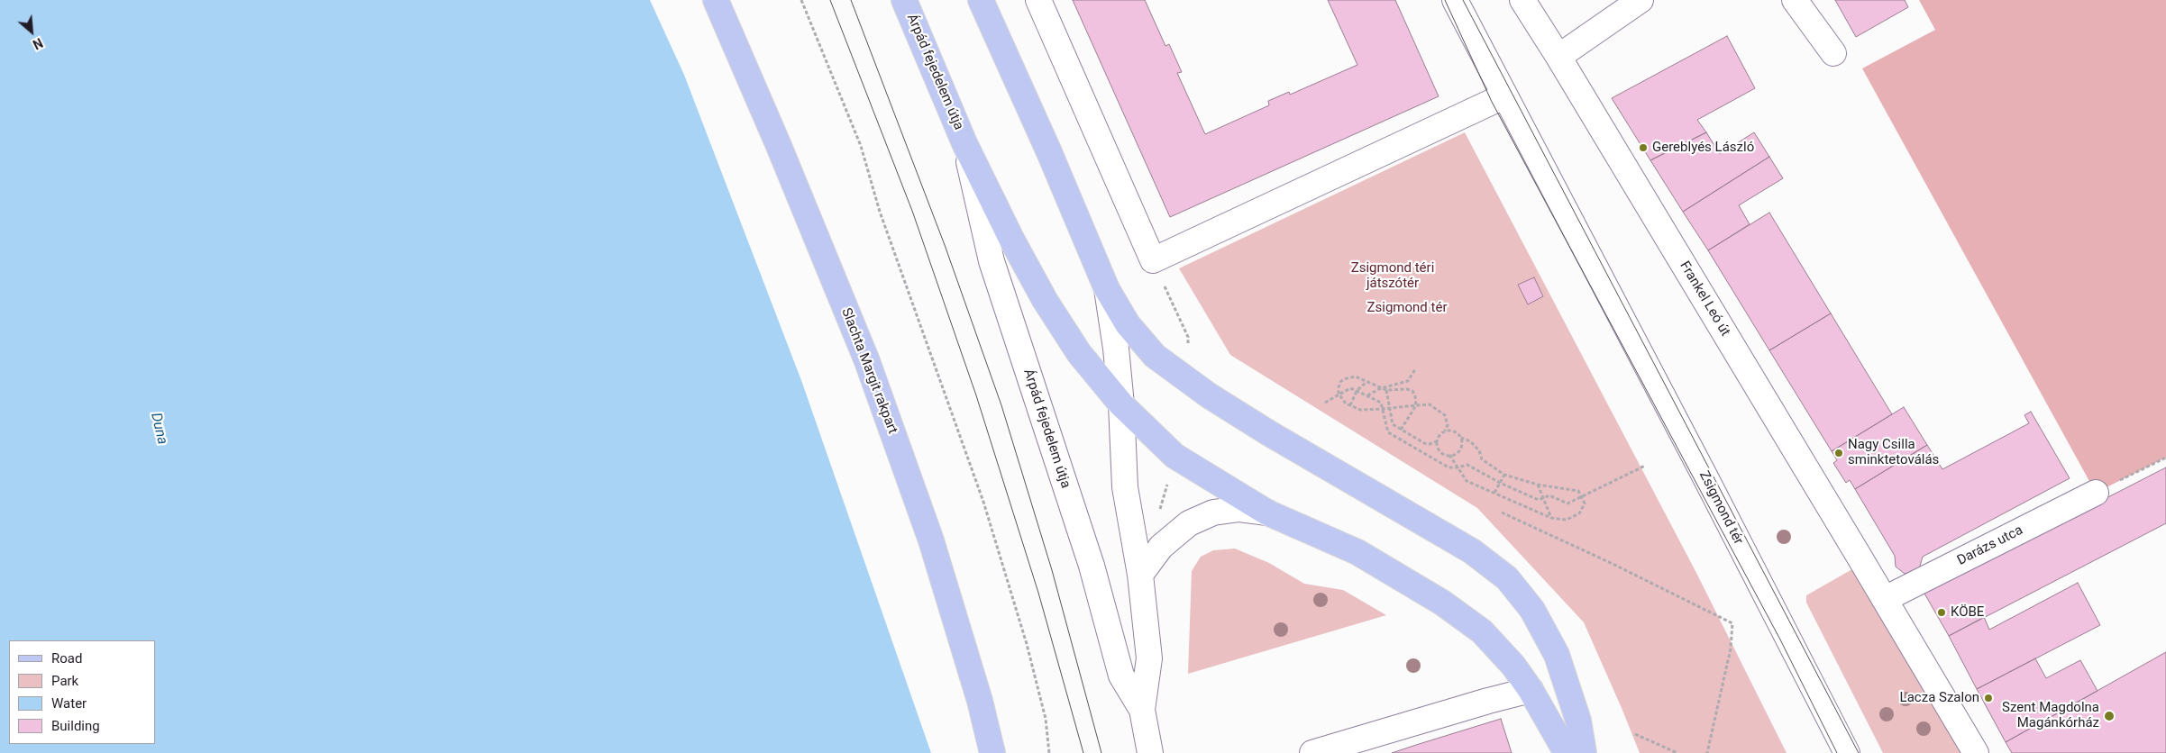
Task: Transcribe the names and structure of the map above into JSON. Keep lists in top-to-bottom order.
{
  "streets": {
    "main road": ["Árpád fejedelem útja", "Slachta Margit rakpart"],
    "street": ["Frankel Leó út", "Zsigmond tér", "Darázs utca"]
  },
  "crossings": [
    ["Frankel Leó út", "Darázs utca"]
  ],
  "water": ["Duna"],
  "parks": ["Zsigmond téri játszótér", "Zsigmond tér"],
  "places": [
    "Gereblyés László",
    "Nagy Csilla sminktetoválás",
    "KÖBE",
    "Lacza Szalon",
    "Szent Magdolna Magánkórház"
  ],
  "legend": [
    "Road",
    "Park",
    "Water",
    "Building"
  ],
  "north": "bottom right"
}
